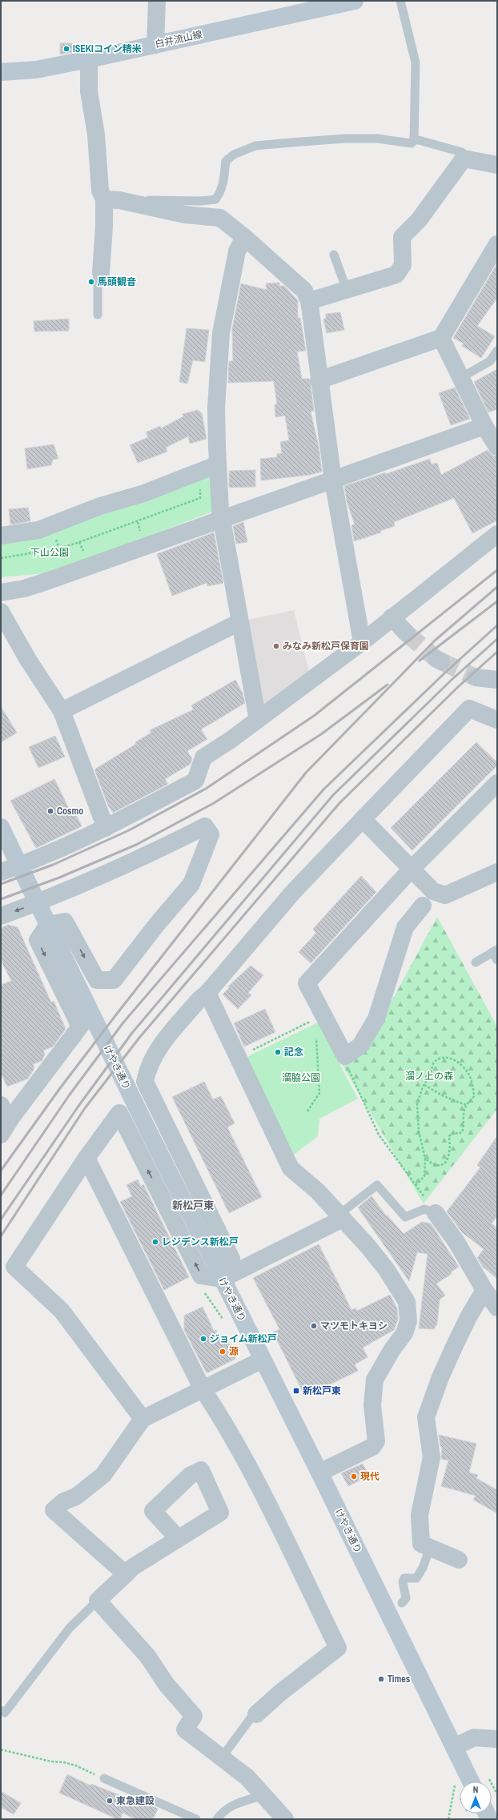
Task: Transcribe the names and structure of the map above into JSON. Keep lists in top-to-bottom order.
{
  "streets": {
    "street": ["白井流山線", "けやき通り"]
  },
  "districts": ["新松戸東"],
  "parks": ["下山公園", "溜ノ上の森", "溜脇公園"],
  "places": {
    "other": [
      "ISEKIコイン精米",
      "馬頭観音",
      "みなみ新松戸保育園",
      "Cosmo",
      "記念",
      "レジデンス新松戸",
      "マツモトキヨシ",
      "ジョイム新松戸",
      "源",
      "現代",
      "Times",
      "東急建設"
    ],
    "transit": ["新松戸東"]
  },
  "north": "top"
}
